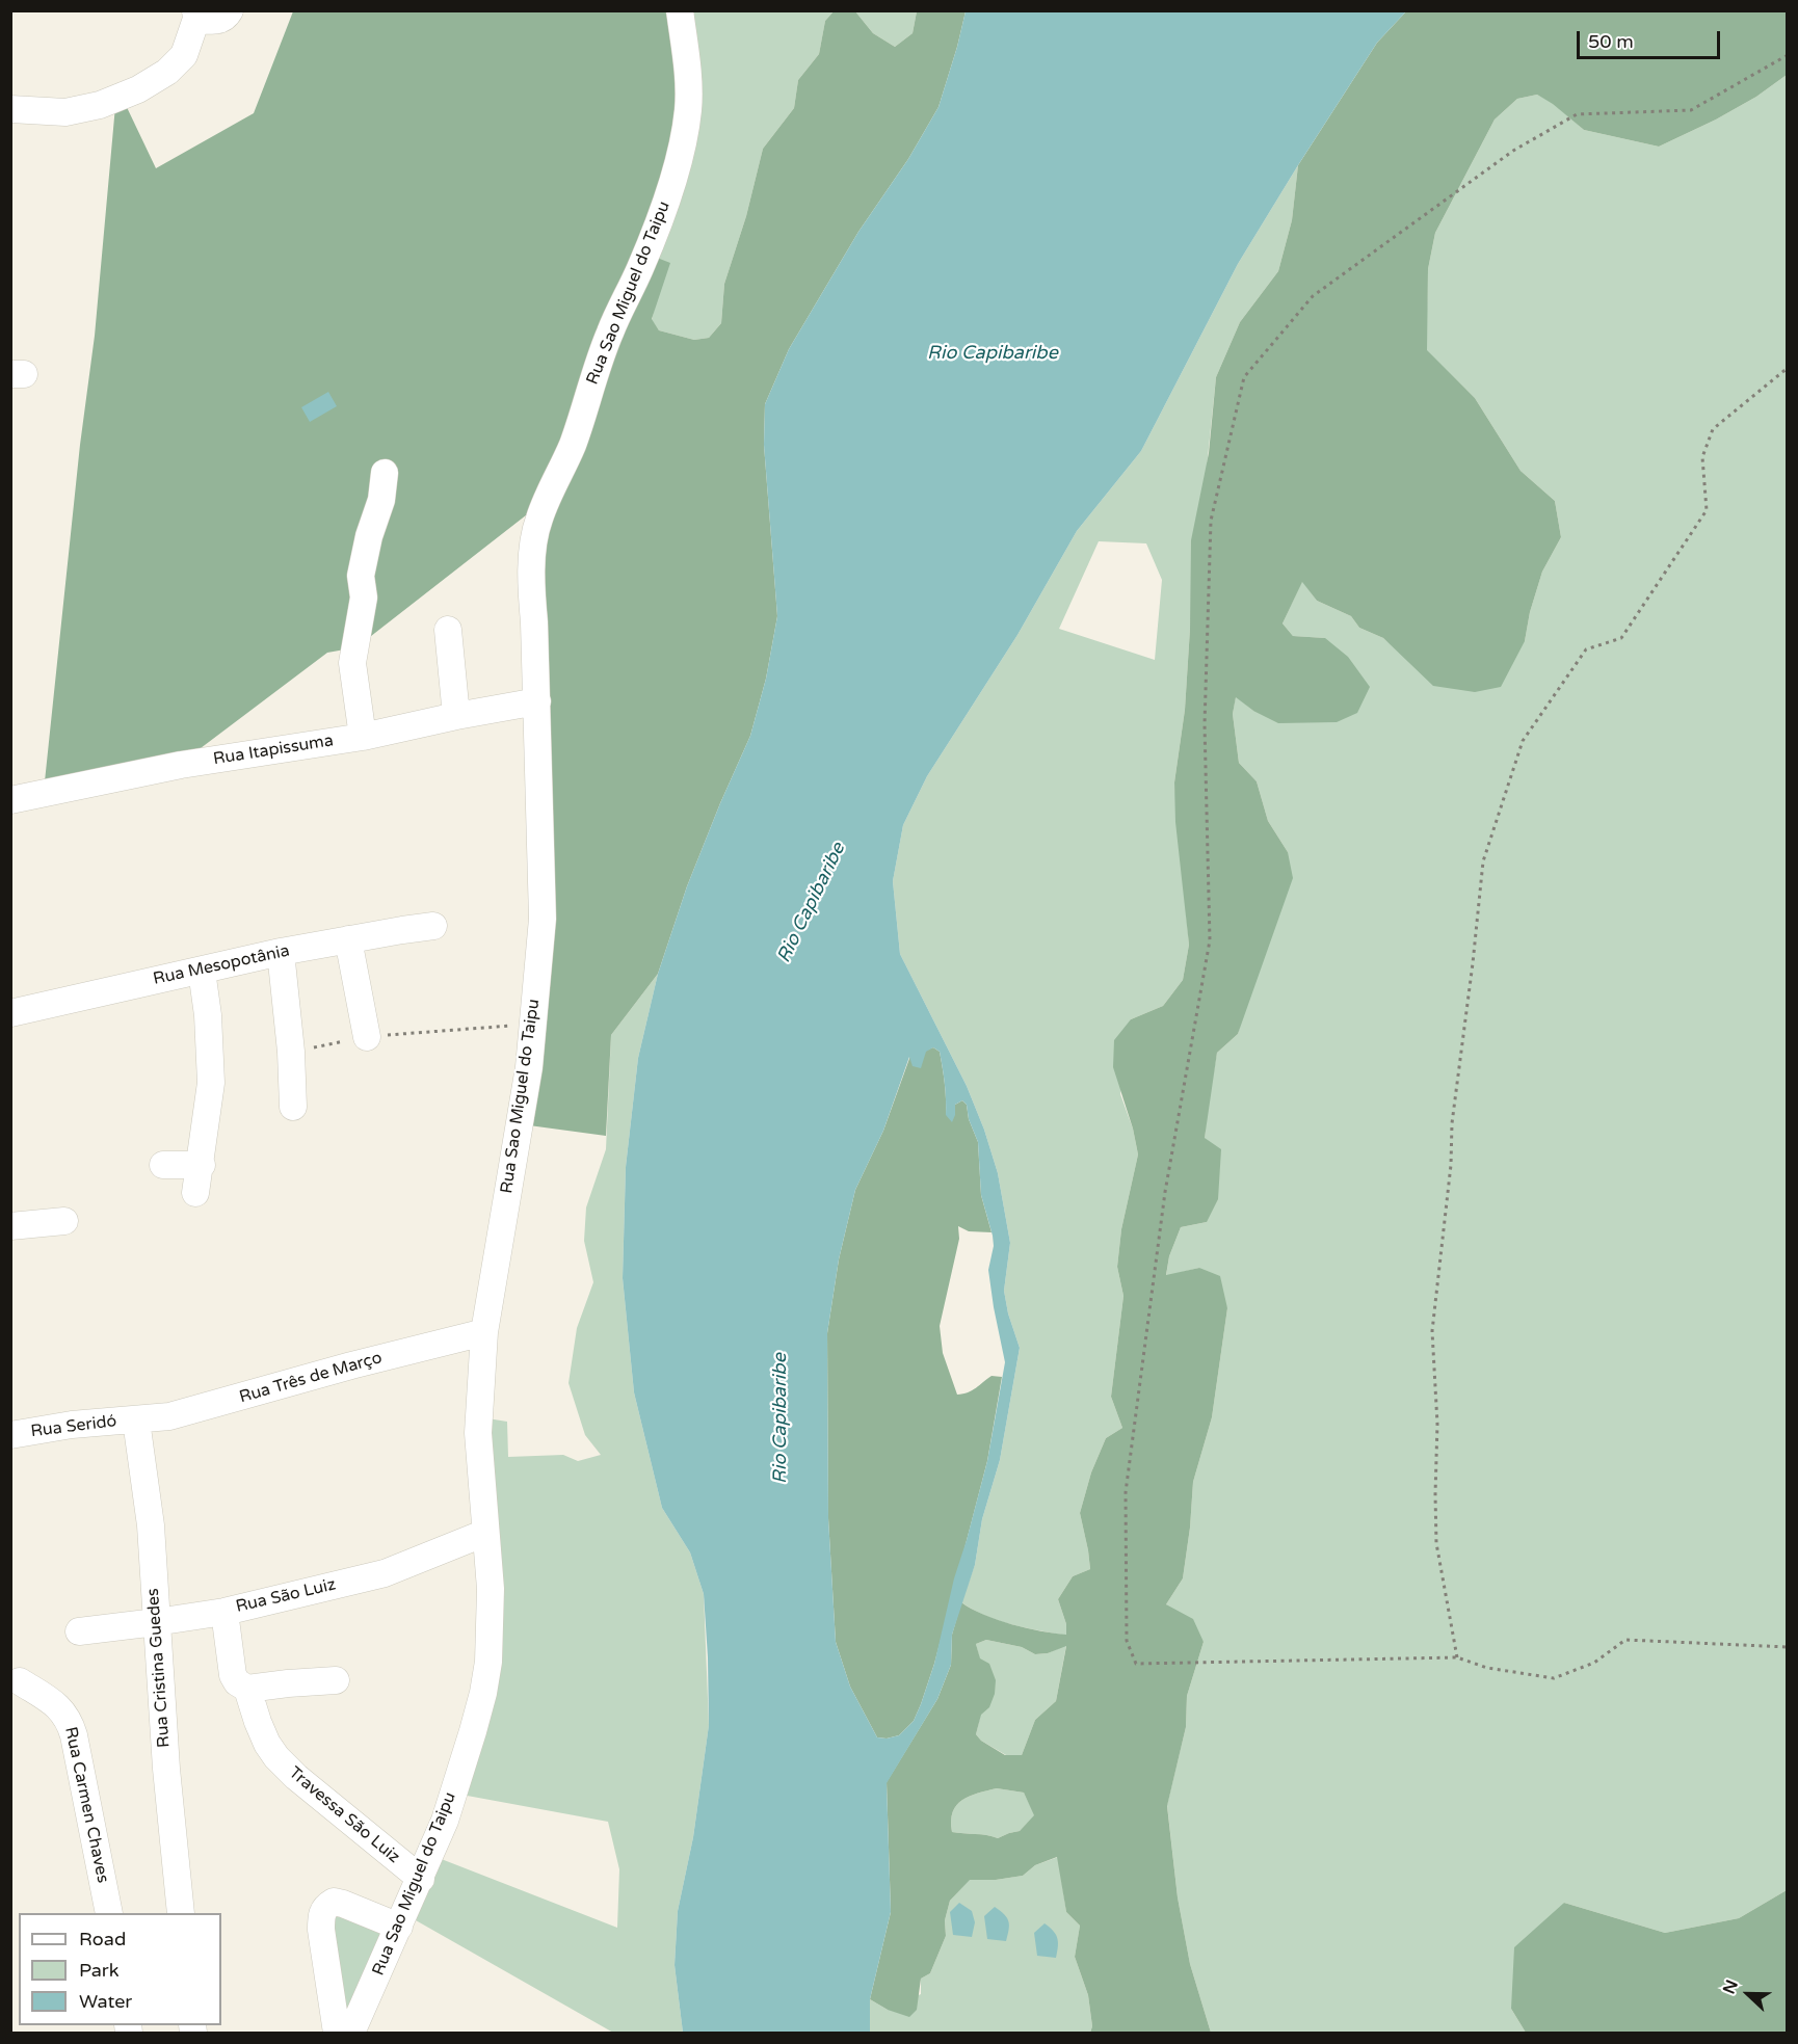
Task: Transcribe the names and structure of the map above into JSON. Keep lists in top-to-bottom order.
{
  "streets": {
    "street": [
      "Rua Sao Miguel do Taipu",
      "Rua Itapissuma",
      "Rua Mesopotânia",
      "Rua Três de Março",
      "Rua Seridó",
      "Rua São Luiz",
      "Rua Cristina Guedes",
      "Rua Carmen Chaves",
      "Travessa São Luiz"
    ]
  },
  "crossings": [
    ["Rua Sao Miguel do Taipu", "Rua Itapissuma"],
    ["Rua Sao Miguel do Taipu", "Rua Três de Março"],
    ["Rua Sao Miguel do Taipu", "Rua São Luiz"],
    ["Rua Sao Miguel do Taipu", "Travessa São Luiz"],
    ["Rua Três de Março", "Rua Seridó"],
    ["Rua Três de Março", "Rua Cristina Guedes"],
    ["Rua Seridó", "Rua Cristina Guedes"],
    ["Rua São Luiz", "Rua Cristina Guedes"],
    ["Rua São Luiz", "Travessa São Luiz"]
  ],
  "water": ["Rio Capibaribe"],
  "legend": ["Road", "Park", "Water"],
  "scale_bar": "50 m",
  "north": "left"
}
